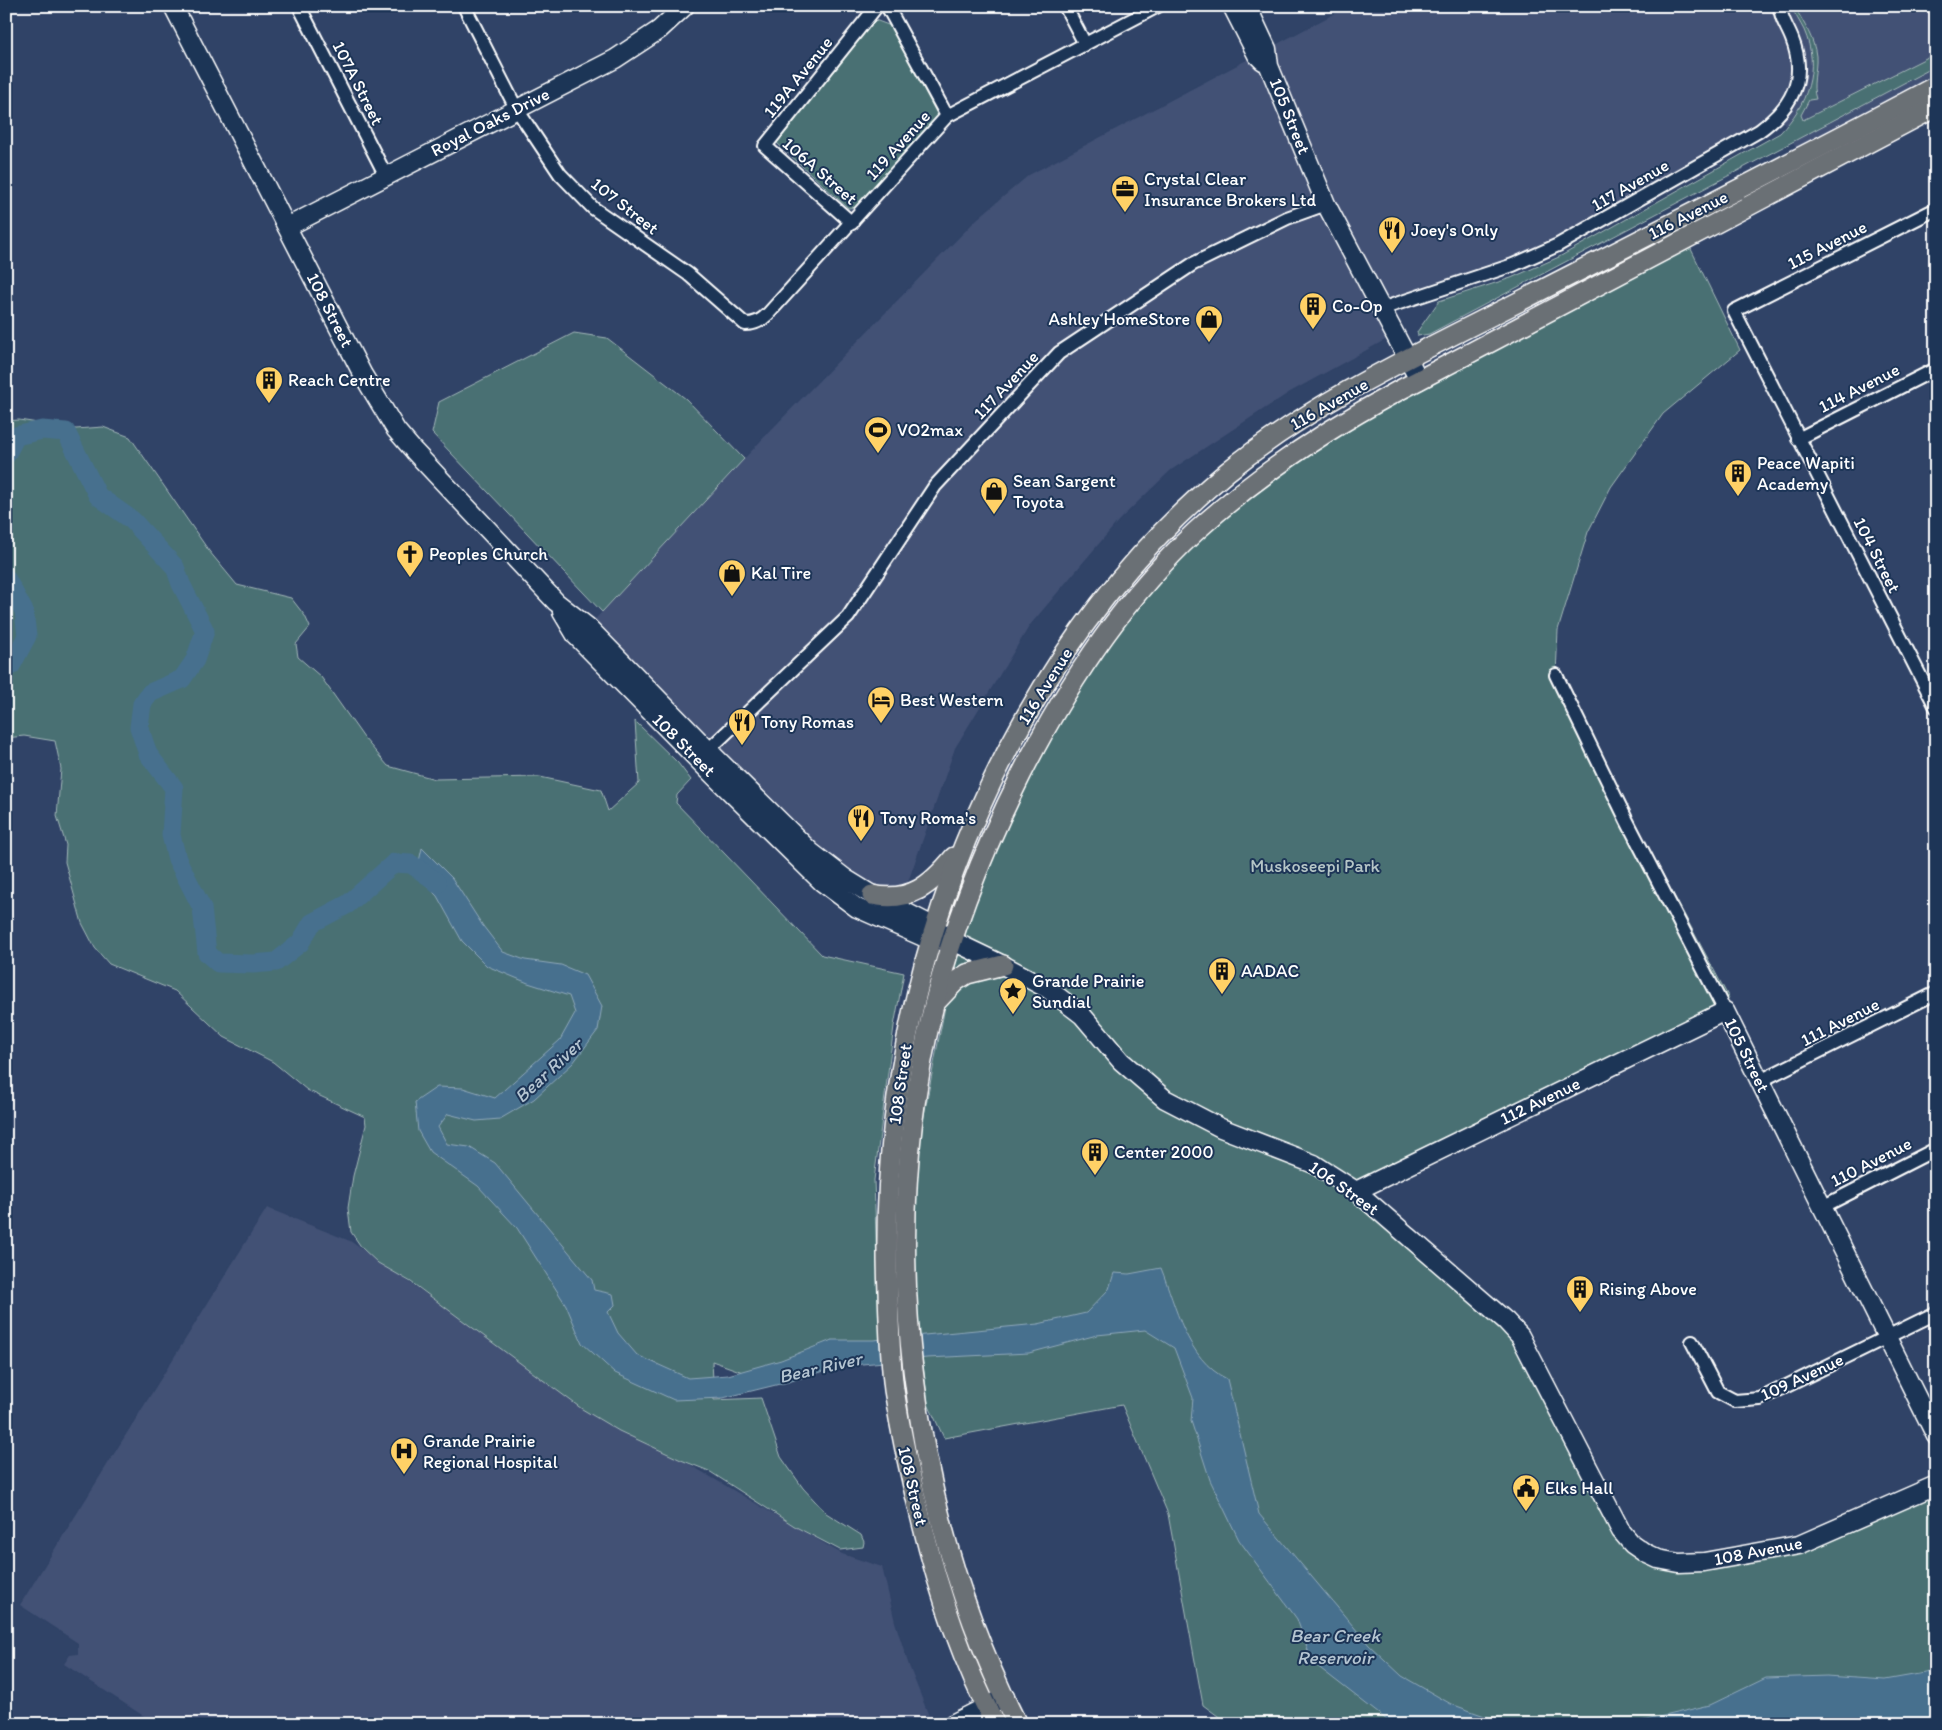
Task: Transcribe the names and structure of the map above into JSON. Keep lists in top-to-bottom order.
{
  "streets": {
    "main road": ["116 Avenue", "108 Street"],
    "street": [
      "119A Avenue",
      "107A Street",
      "105 Street",
      "Royal Oaks Drive",
      "119 Avenue",
      "106A Street",
      "117 Avenue",
      "107 Street",
      "115 Avenue",
      "114 Avenue",
      "104 Street",
      "111 Avenue",
      "112 Avenue",
      "110 Avenue",
      "106 Street",
      "109 Avenue",
      "108 Avenue"
    ]
  },
  "crossings": [
    ["119A Avenue", "106A Street"],
    ["107A Street", "Royal Oaks Drive"],
    ["105 Street", "117 Avenue"],
    ["105 Street", "116 Avenue"],
    ["105 Street", "111 Avenue"],
    ["105 Street", "112 Avenue"],
    ["105 Street", "110 Avenue"],
    ["105 Street", "109 Avenue"],
    ["Royal Oaks Drive", "107 Street"],
    ["Royal Oaks Drive", "108 Street"],
    ["119 Avenue", "106A Street"],
    ["119 Avenue", "107 Street"],
    ["117 Avenue", "108 Street"],
    ["116 Avenue", "108 Street"],
    ["116 Avenue", "106 Street"],
    ["115 Avenue", "104 Street"],
    ["108 Street", "106 Street"],
    ["114 Avenue", "104 Street"],
    ["112 Avenue", "106 Street"],
    ["106 Street", "108 Avenue"]
  ],
  "water": ["Bear River", "Bear Creek Reservoir"],
  "parks": ["Muskoseepi Park"],
  "places": {
    "office": ["Crystal Clear Insurance Brokers Ltd"],
    "restaurant": ["Joey's Only", "Tony Romas", "Tony Roma's"],
    "building": [
      "Co-Op",
      "Reach Centre",
      "Peace Wapiti Academy",
      "AADAC",
      "Center 2000",
      "Rising Above"
    ],
    "shop": ["Ashley HomeStore", "Sean Sargent Toyota", "Kal Tire"],
    "sports": ["VO2max"],
    "church": ["Peoples Church"],
    "hotel": ["Best Western"],
    "place": ["Grande Prairie Sundial"],
    "hospital": ["Grande Prairie Regional Hospital"],
    "public building": ["Elks Hall"]
  }
}
